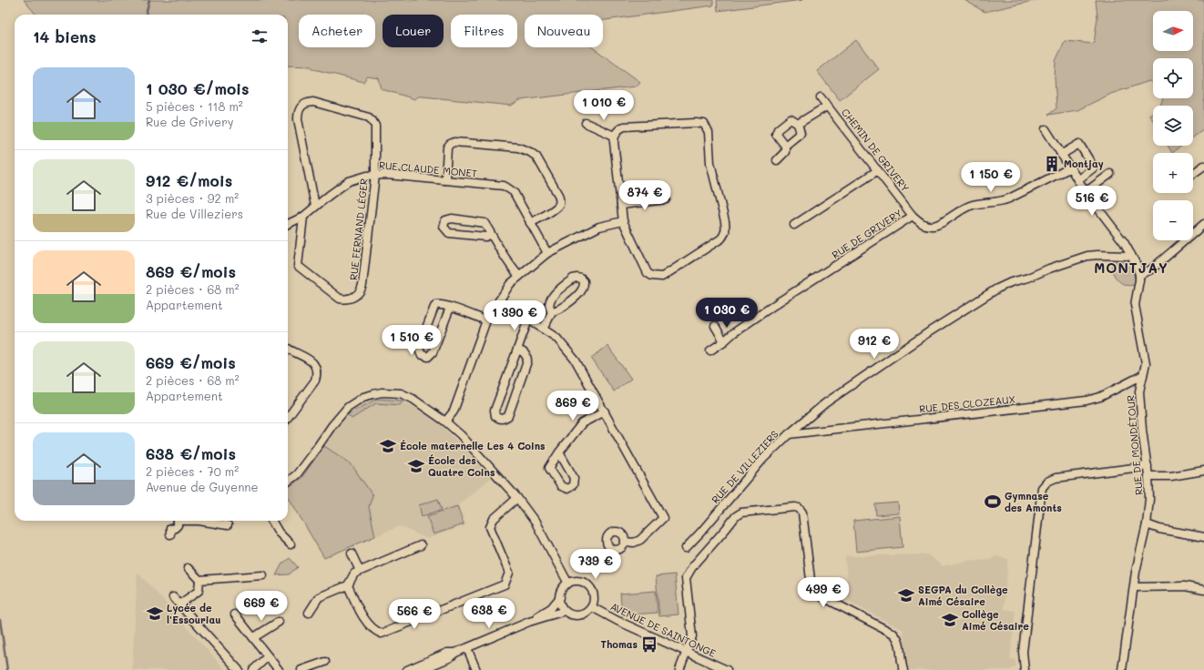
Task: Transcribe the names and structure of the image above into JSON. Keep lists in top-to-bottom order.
{
  "streets": {
    "street": [
      "CHEMIN DE GRIVERY",
      "RUE CLAUDE MONET",
      "RUE FERNAND LÉGER",
      "RUE DE GRIVERY",
      "RUE DES CLOZEAUX",
      "RUE DE MONDÉTOUR",
      "RUE DE VILLEZIERS",
      "AVENUE DE SAINTONGE"
    ]
  },
  "crossings": [
    ["CHEMIN DE GRIVERY", "RUE DE GRIVERY"],
    ["RUE CLAUDE MONET", "RUE FERNAND LÉGER"],
    ["RUE DES CLOZEAUX", "RUE DE MONDÉTOUR"],
    ["RUE DES CLOZEAUX", "RUE DE VILLEZIERS"]
  ],
  "districts": ["MONTJAY"],
  "places": {
    "building": ["Montjay"],
    "school or university": [
      "École maternelle Les 4 Coins",
      "École des Quatre Coins",
      "SEGPA du Collège Aimé Césaire",
      "Lycée de l'Essouriau",
      "Collège Aimé Césaire"
    ],
    "sports": ["Gymnase des Amonts"],
    "bus stop": ["Thomas"]
  },
  "north": "right",
  "page": {
    "map_buttons": ["+", "−"],
    "chip": [
      "Acheter",
      "Louer",
      "Filtres",
      "Nouveau"
    ],
    "heading": "14 biens",
    "list": [
      {
        "name": "1 030 €/mois",
        "note": "5 pièces · 118 m² · Rue de Grivery"
      },
      {
        "name": "912 €/mois",
        "note": "3 pièces · 92 m² · Rue de Villeziers"
      },
      {
        "name": "869 €/mois",
        "note": "2 pièces · 68 m² · Appartement"
      },
      {
        "name": "669 €/mois",
        "note": "2 pièces · 68 m² · Appartement"
      },
      {
        "name": "638 €/mois",
        "note": "2 pièces · 70 m² · Avenue de Guyenne"
      }
    ],
    "price": [
      "1 010 €",
      "1 150 €",
      "874 €",
      "516 €",
      "1 030 €",
      "1 390 €",
      "1 510 €",
      "912 €",
      "869 €",
      "739 €",
      "499 €",
      "669 €",
      "638 €",
      "566 €"
    ]
  }
}
